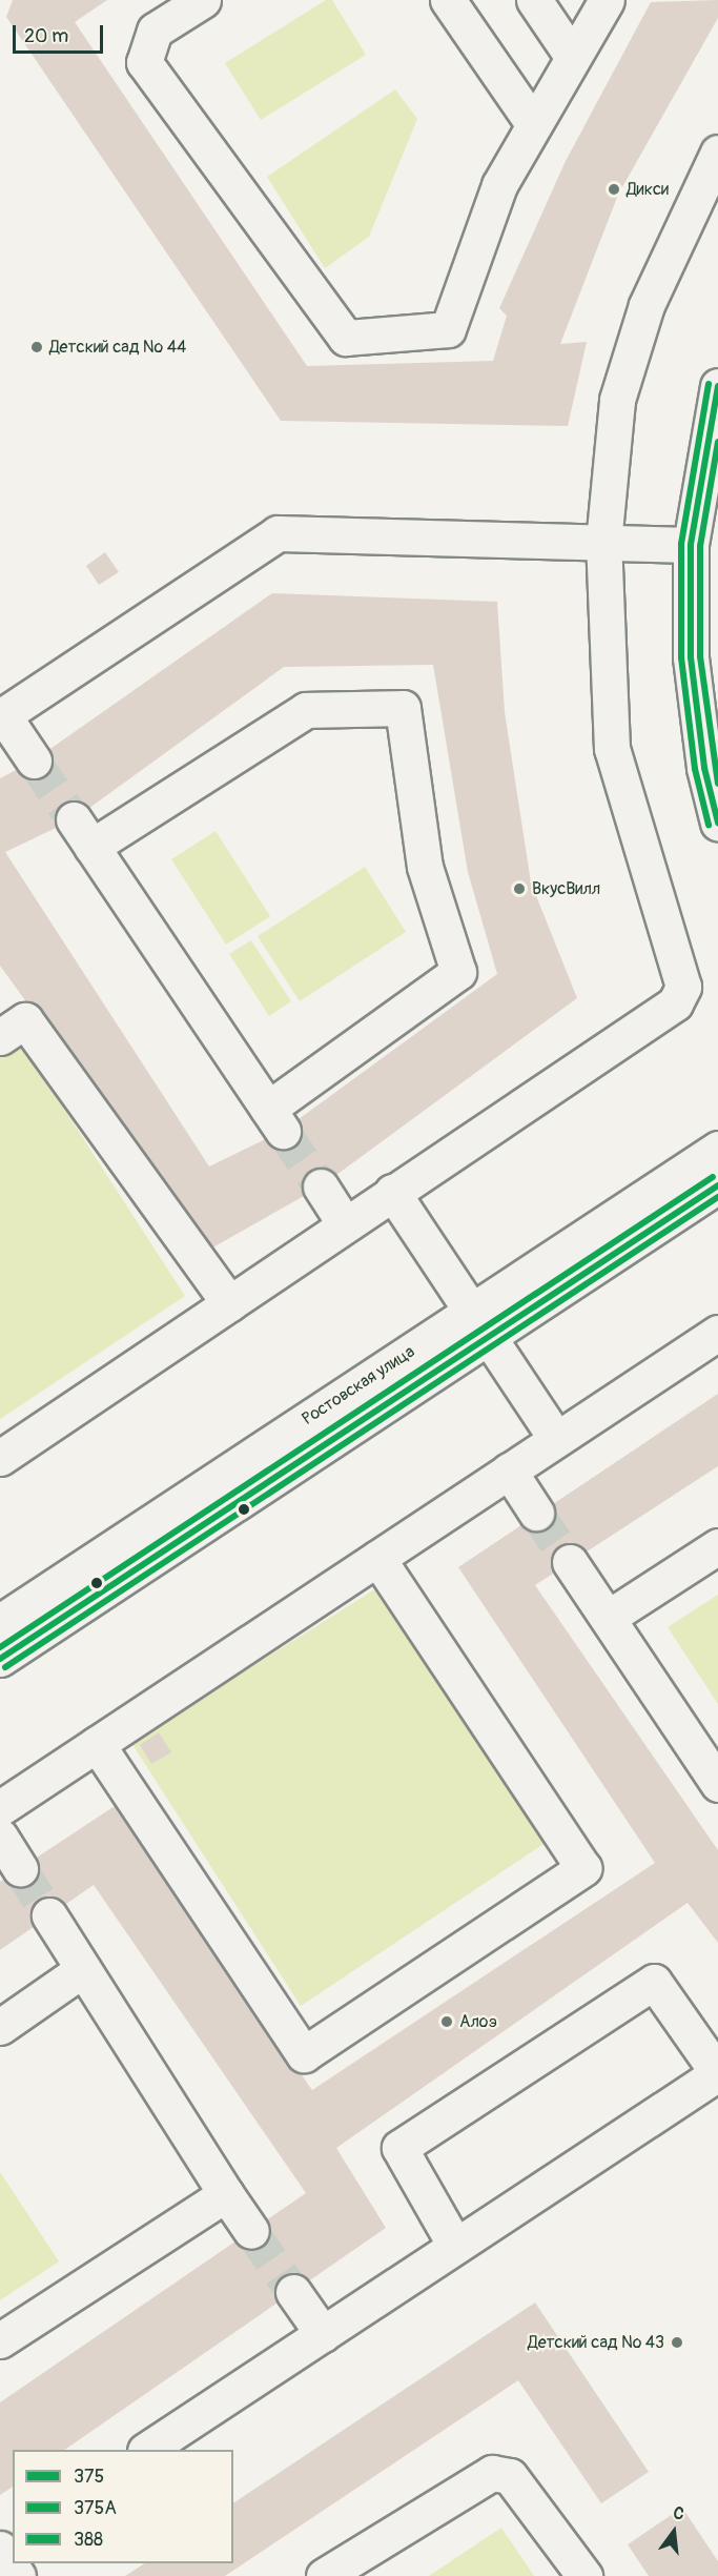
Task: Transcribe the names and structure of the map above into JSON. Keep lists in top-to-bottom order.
{
  "streets": {
    "street": ["Ростовская улица"]
  },
  "places": [
    "Дикси",
    "Детский сад № 44",
    "ВкусВилл",
    "Алоэ",
    "Детский сад № 43"
  ],
  "lines": ["transit line 375А", "transit line 375", "transit line 388"],
  "legend": ["375", "375А", "388"],
  "scale_bar": "20 m",
  "north": "top"
}
